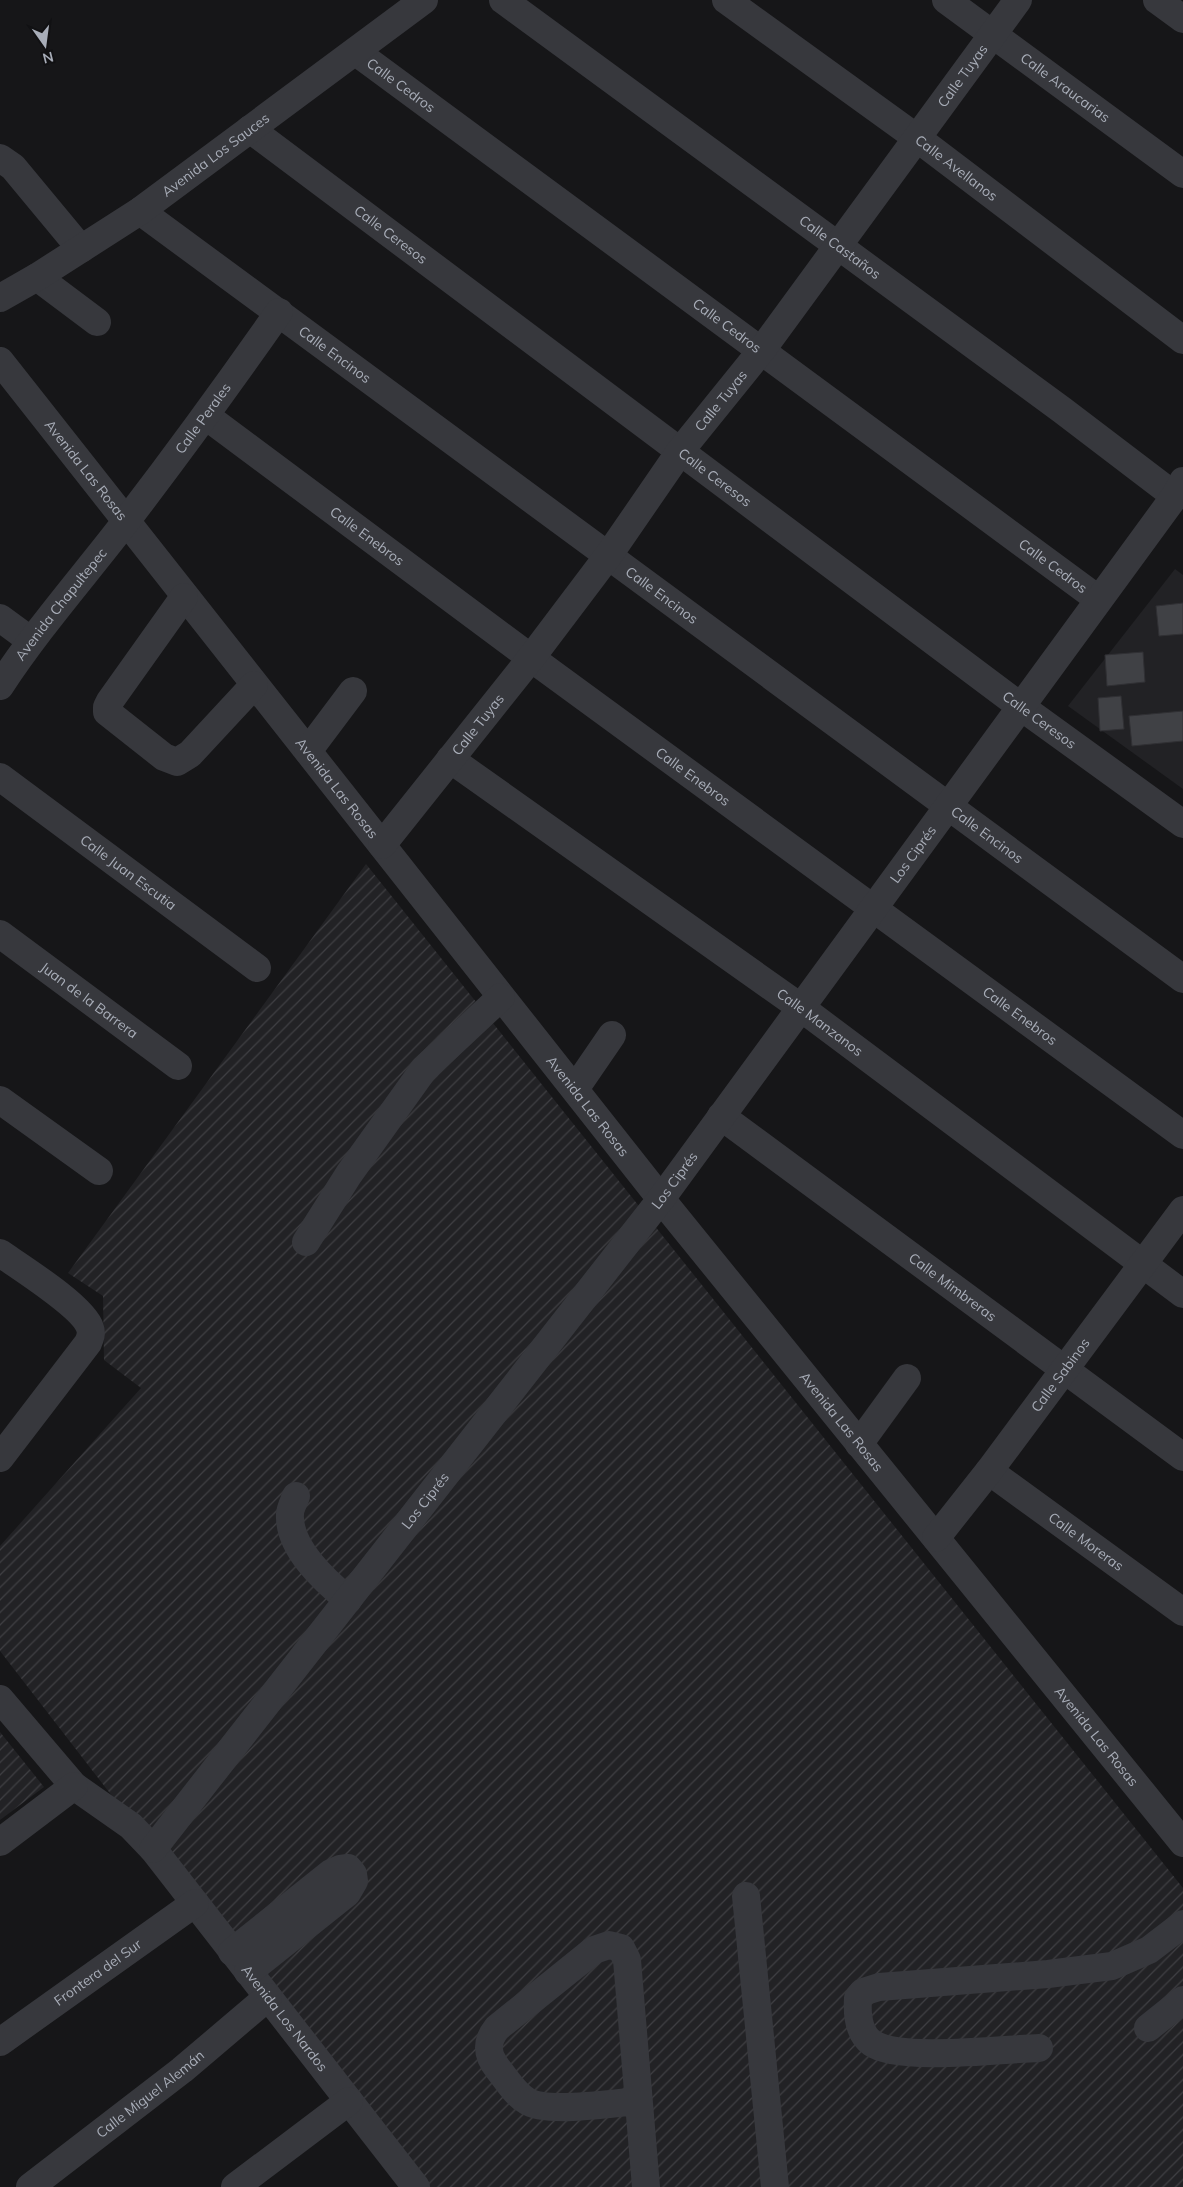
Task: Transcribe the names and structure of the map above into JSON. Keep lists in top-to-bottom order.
{
  "streets": {
    "street": [
      "Calle Tuyas",
      "Calle Cedros",
      "Calle Araucarias",
      "Avenida Los Sauces",
      "Calle Avellanos",
      "Calle Ceresos",
      "Calle Castaños",
      "Calle Encinos",
      "Calle Perales",
      "Avenida Las Rosas",
      "Calle Enebros",
      "Avenida Chapultepec",
      "Los Ciprés",
      "Calle Juan Escutia",
      "Juan de la Barrera",
      "Calle Manzanos",
      "Calle Mimbreras",
      "Calle Sabinos",
      "Calle Moreras",
      "Frontera del Sur",
      "Avenida Los Nardos",
      "Calle Miguel Alemán"
    ]
  },
  "crossings": [
    ["Calle Tuyas", "Calle Cedros"],
    ["Calle Tuyas", "Calle Araucarias"],
    ["Calle Tuyas", "Calle Avellanos"],
    ["Calle Tuyas", "Calle Ceresos"],
    ["Calle Tuyas", "Calle Castaños"],
    ["Calle Tuyas", "Calle Encinos"],
    ["Calle Tuyas", "Avenida Las Rosas"],
    ["Calle Tuyas", "Calle Enebros"],
    ["Calle Tuyas", "Calle Manzanos"],
    ["Calle Cedros", "Avenida Los Sauces"],
    ["Calle Cedros", "Los Ciprés"],
    ["Avenida Los Sauces", "Calle Ceresos"],
    ["Avenida Los Sauces", "Calle Encinos"],
    ["Calle Ceresos", "Los Ciprés"],
    ["Calle Castaños", "Los Ciprés"],
    ["Calle Encinos", "Calle Perales"],
    ["Calle Encinos", "Los Ciprés"],
    ["Calle Perales", "Avenida Las Rosas"],
    ["Calle Perales", "Calle Enebros"],
    ["Calle Perales", "Avenida Chapultepec"],
    ["Avenida Las Rosas", "Avenida Chapultepec"],
    ["Avenida Las Rosas", "Los Ciprés"],
    ["Avenida Las Rosas", "Calle Sabinos"],
    ["Calle Enebros", "Los Ciprés"],
    ["Los Ciprés", "Calle Manzanos"],
    ["Los Ciprés", "Calle Mimbreras"],
    ["Los Ciprés", "Avenida Los Nardos"],
    ["Calle Manzanos", "Calle Sabinos"],
    ["Calle Mimbreras", "Calle Sabinos"],
    ["Calle Sabinos", "Calle Moreras"],
    ["Frontera del Sur", "Avenida Los Nardos"],
    ["Avenida Los Nardos", "Calle Miguel Alemán"]
  ],
  "north": "bottom"
}
